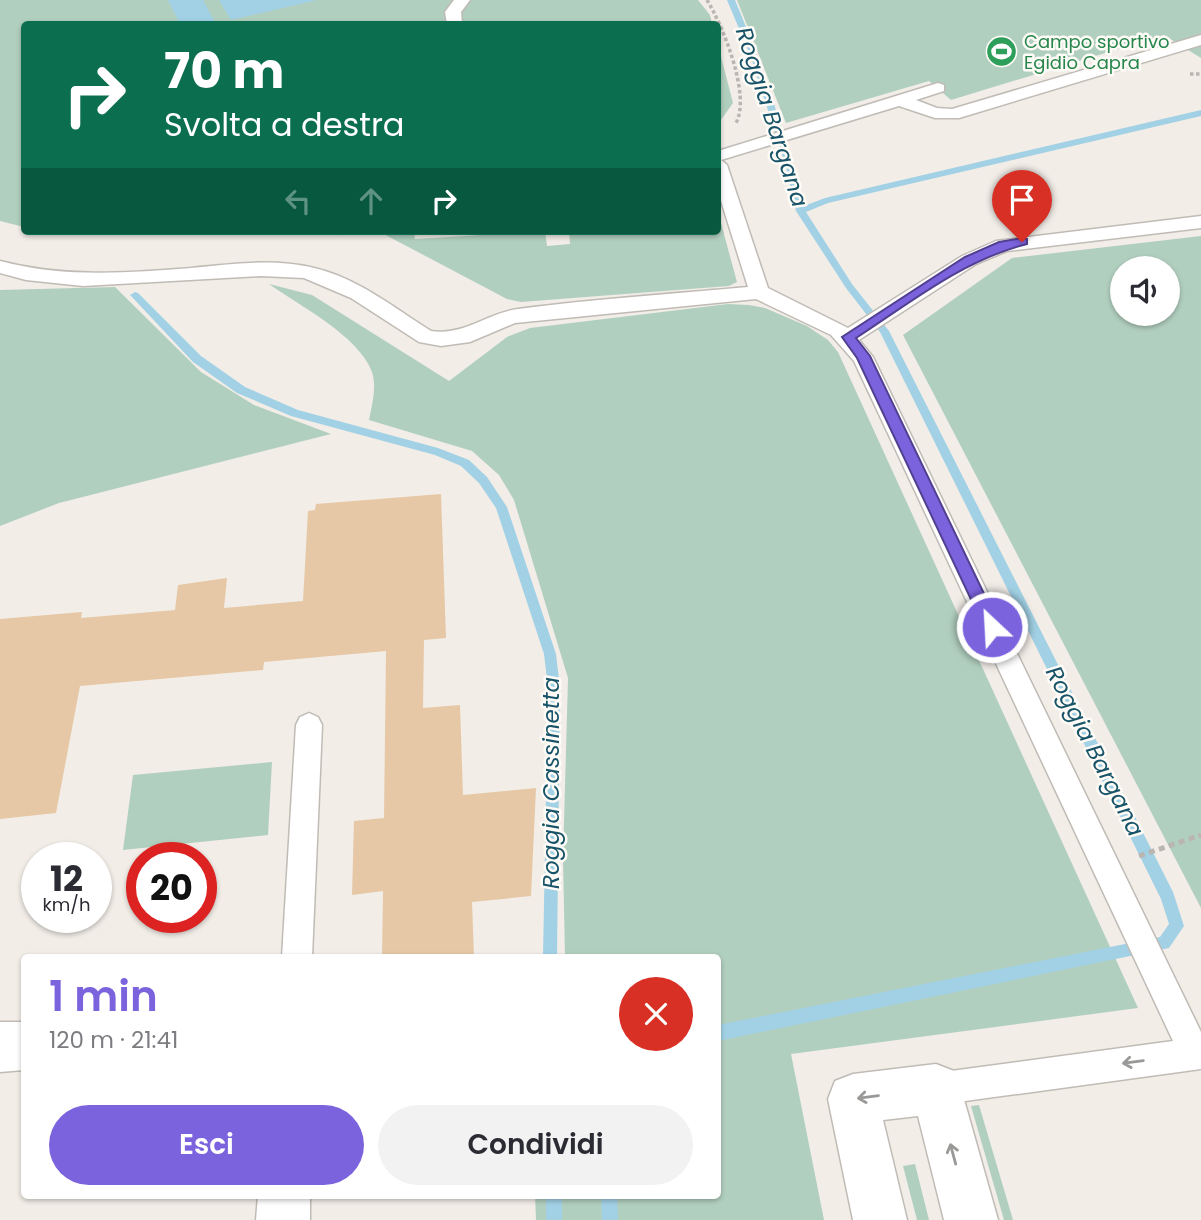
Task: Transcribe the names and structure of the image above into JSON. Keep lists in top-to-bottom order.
{
  "water": ["Roggia Bargana", "Roggia Cassinetta"],
  "places": {
    "sports": ["Campo sportivo Egidio Capra"]
  },
  "page": {
    "turn": ["70 m", "Svolta a destra"],
    "speed": "12 km/h",
    "limit": "20",
    "heading": ["1 min", "120 m · 21:41"],
    "buttons": ["Esci", "Condividi"]
  }
}
